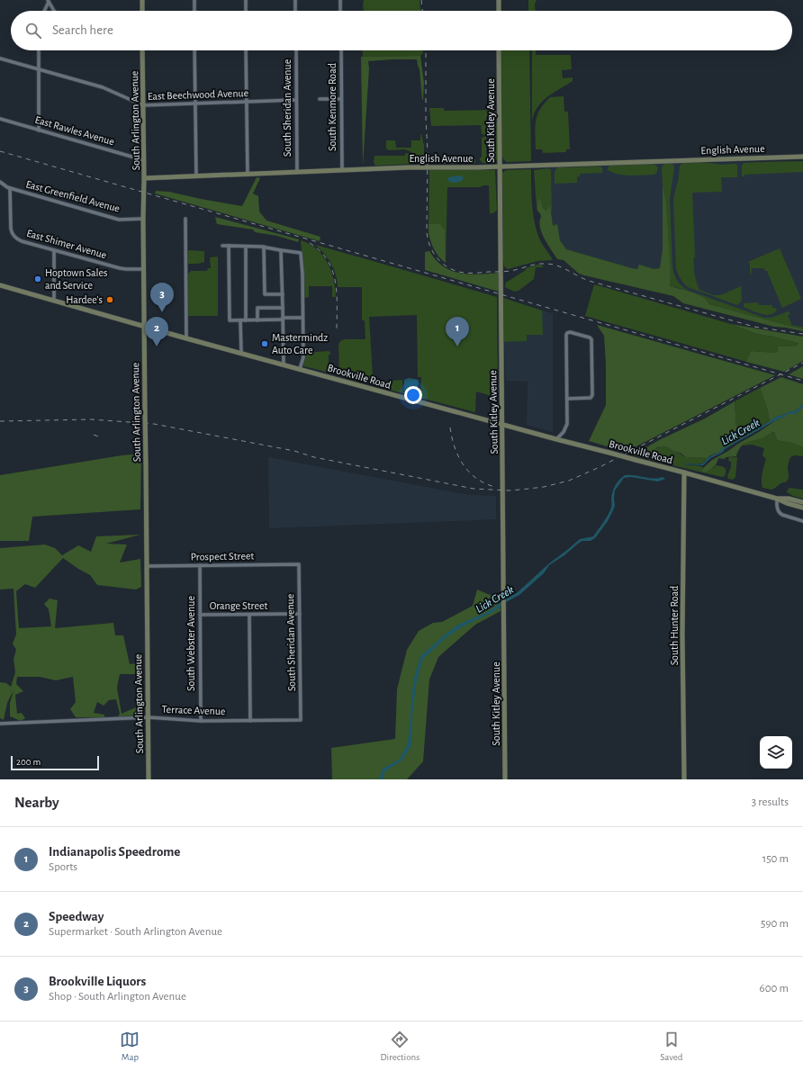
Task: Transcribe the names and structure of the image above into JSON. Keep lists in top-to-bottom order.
{
  "streets": {
    "street": [
      "East Beechwood Avenue",
      "South Kenmore Road",
      "South Sheridan Avenue",
      "South Arlington Avenue",
      "South Kitley Avenue",
      "East Rawles Avenue",
      "English Avenue",
      "East Greenfield Avenue",
      "East Shimer Avenue",
      "Brookville Road",
      "Prospect Street",
      "Orange Street",
      "South Hunter Road",
      "South Webster Avenue",
      "Terrace Avenue"
    ]
  },
  "crossings": [
    ["East Beechwood Avenue", "South Sheridan Avenue"],
    ["East Beechwood Avenue", "South Arlington Avenue"],
    ["South Kenmore Road", "English Avenue"],
    ["South Sheridan Avenue", "English Avenue"],
    ["South Sheridan Avenue", "Prospect Street"],
    ["South Sheridan Avenue", "Orange Street"],
    ["South Sheridan Avenue", "Terrace Avenue"],
    ["South Arlington Avenue", "East Rawles Avenue"],
    ["South Arlington Avenue", "English Avenue"],
    ["South Arlington Avenue", "East Greenfield Avenue"],
    ["South Arlington Avenue", "East Shimer Avenue"],
    ["South Arlington Avenue", "Brookville Road"],
    ["South Arlington Avenue", "Prospect Street"],
    ["South Arlington Avenue", "Terrace Avenue"],
    ["South Kitley Avenue", "English Avenue"],
    ["South Kitley Avenue", "Brookville Road"],
    ["East Greenfield Avenue", "East Shimer Avenue"],
    ["Brookville Road", "South Hunter Road"],
    ["Prospect Street", "South Webster Avenue"],
    ["Orange Street", "South Webster Avenue"],
    ["South Webster Avenue", "Terrace Avenue"]
  ],
  "water": ["Lick Creek"],
  "places": ["Hoptown Sales and Service", "Hardee's", "Mastermindz Auto Care"],
  "scale_bar": "200 m",
  "page": {
    "search": "Search here",
    "pins": ["3", "1", "2"],
    "scale": "200 m",
    "heading": ["Nearby", "3 results"],
    "list": [
      {
        "mark": "1",
        "name": "Indianapolis Speedrome",
        "note": "Sports",
        "value": "150 m"
      },
      {
        "mark": "2",
        "name": "Speedway",
        "note": "Supermarket · South Arlington Avenue",
        "value": "590 m"
      },
      {
        "mark": "3",
        "name": "Brookville Liquors",
        "note": "Shop · South Arlington Avenue",
        "value": "600 m"
      }
    ],
    "nav": ["Map", "Directions", "Saved"]
  }
}
